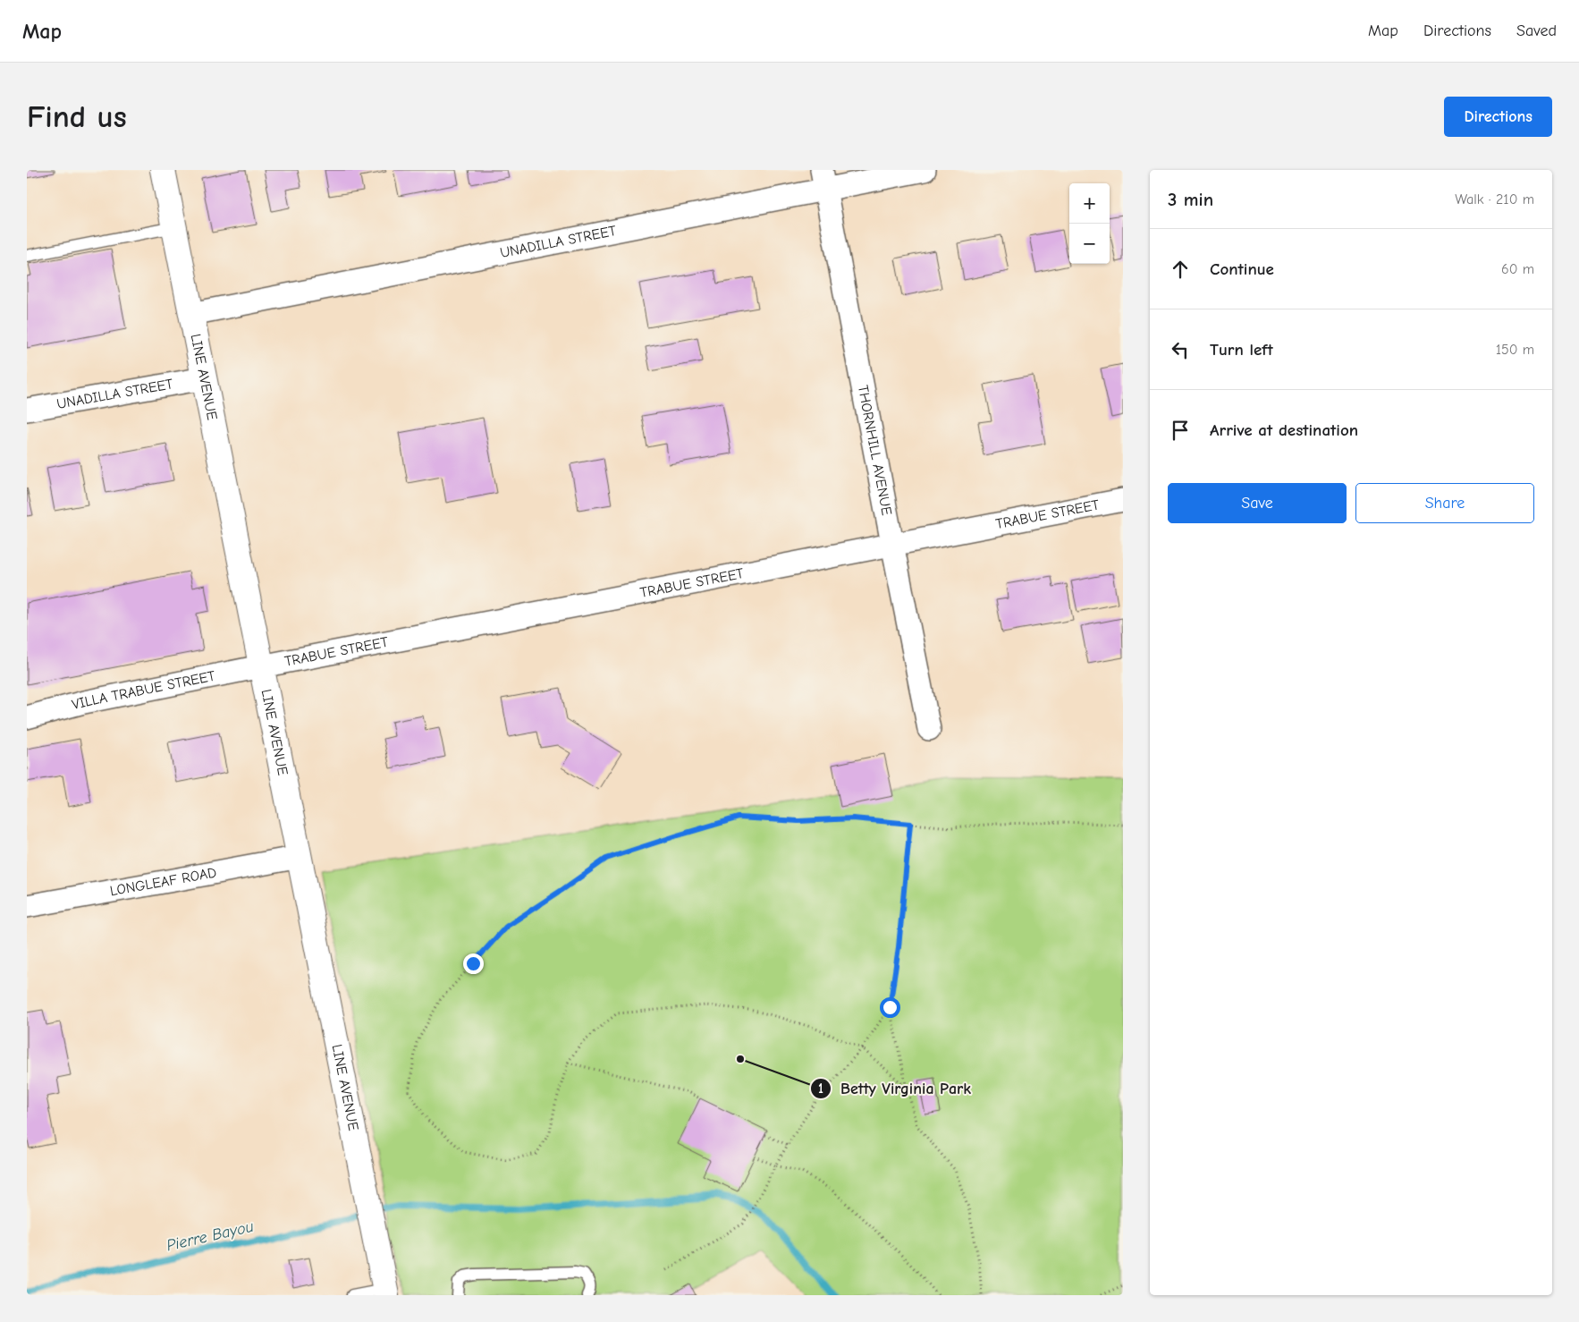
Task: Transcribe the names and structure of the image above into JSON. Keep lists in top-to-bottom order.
{
  "streets": {
    "main road": ["LINE AVENUE"],
    "street": [
      "UNADILLA STREET",
      "THORNHILL AVENUE",
      "TRABUE STREET",
      "VILLA TRABUE STREET",
      "LONGLEAF ROAD"
    ]
  },
  "crossings": [
    ["UNADILLA STREET", "LINE AVENUE"],
    ["UNADILLA STREET", "THORNHILL AVENUE"],
    ["LINE AVENUE", "TRABUE STREET"],
    ["LINE AVENUE", "VILLA TRABUE STREET"],
    ["LINE AVENUE", "LONGLEAF ROAD"],
    ["THORNHILL AVENUE", "TRABUE STREET"],
    ["TRABUE STREET", "VILLA TRABUE STREET"]
  ],
  "water": ["Pierre Bayou"],
  "places": ["Betty Virginia Park"],
  "page": {
    "header": "Map",
    "nav": ["Map", "Directions", "Saved"],
    "buttons": [
      "Directions",
      ["Save", "Share"]
    ],
    "title": "Find us",
    "heading": ["3 min", "Walk · 210 m"],
    "map_buttons": ["+", "−"],
    "list": [
      ["Continue", "60 m"],
      ["Turn left", "150 m"],
      "Arrive at destination"
    ]
  }
}
